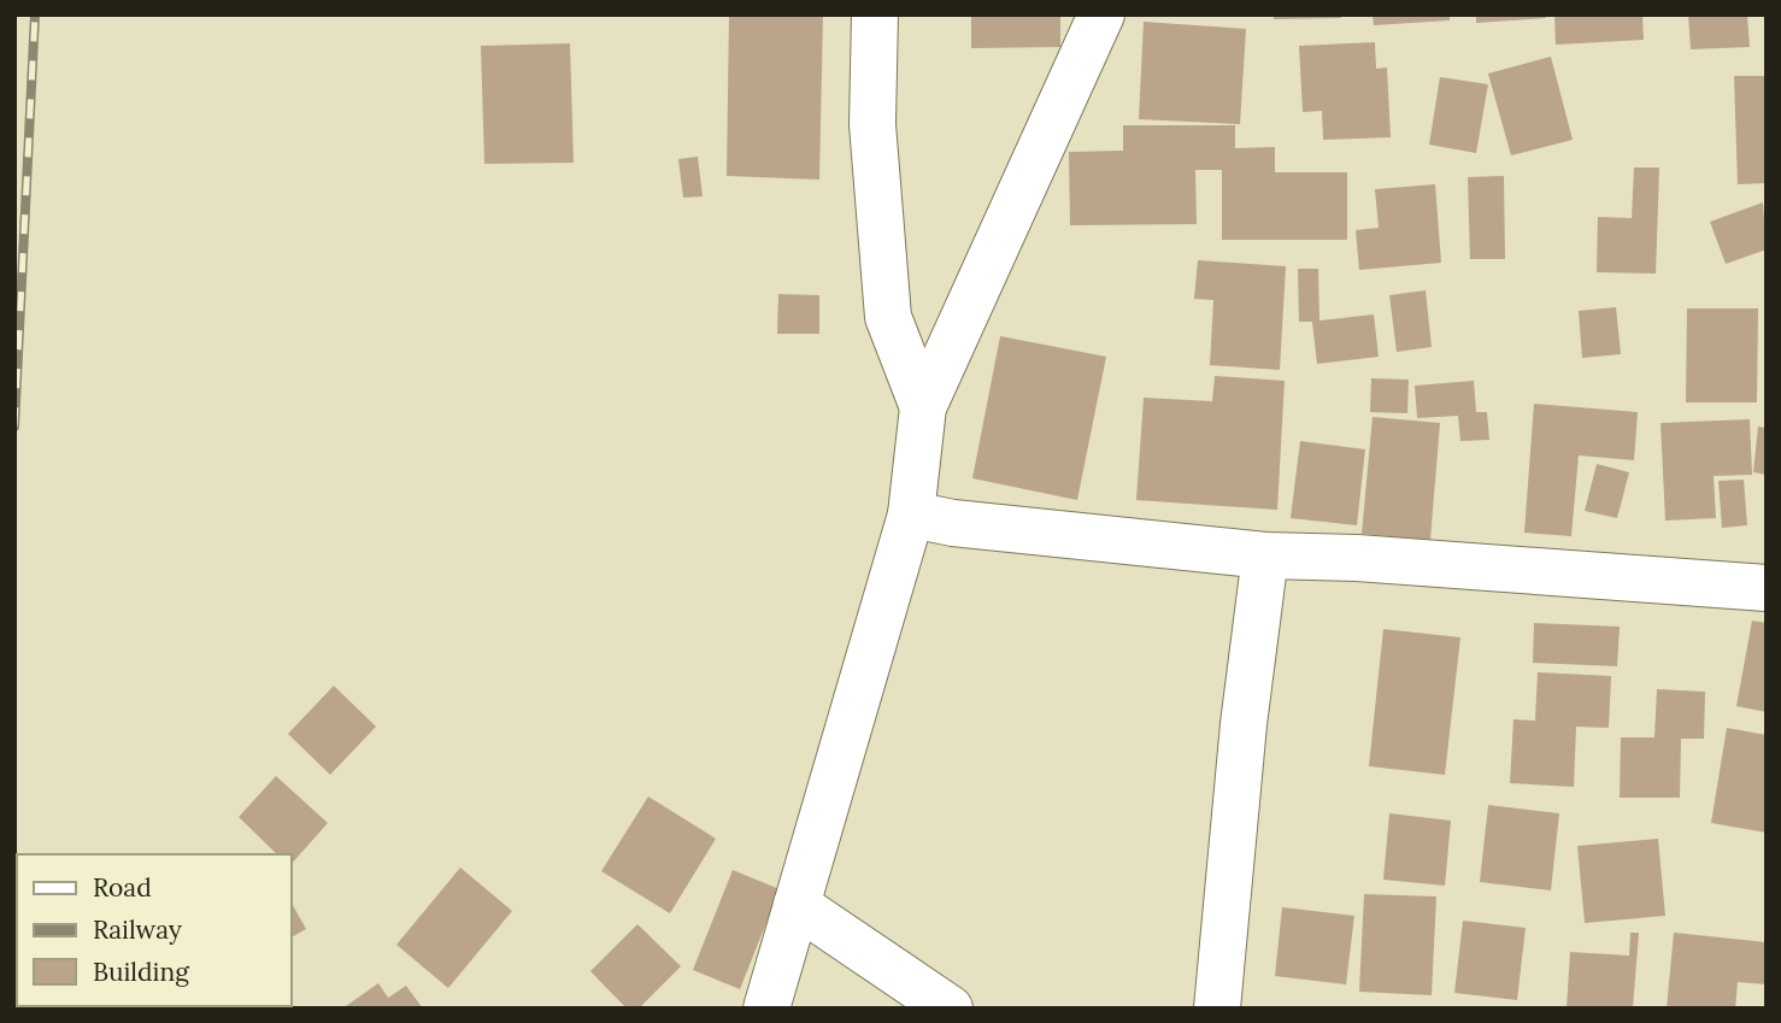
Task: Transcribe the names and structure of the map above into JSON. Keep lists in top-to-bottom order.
{
  "legend": ["Road", "Railway", "Building"]
}
